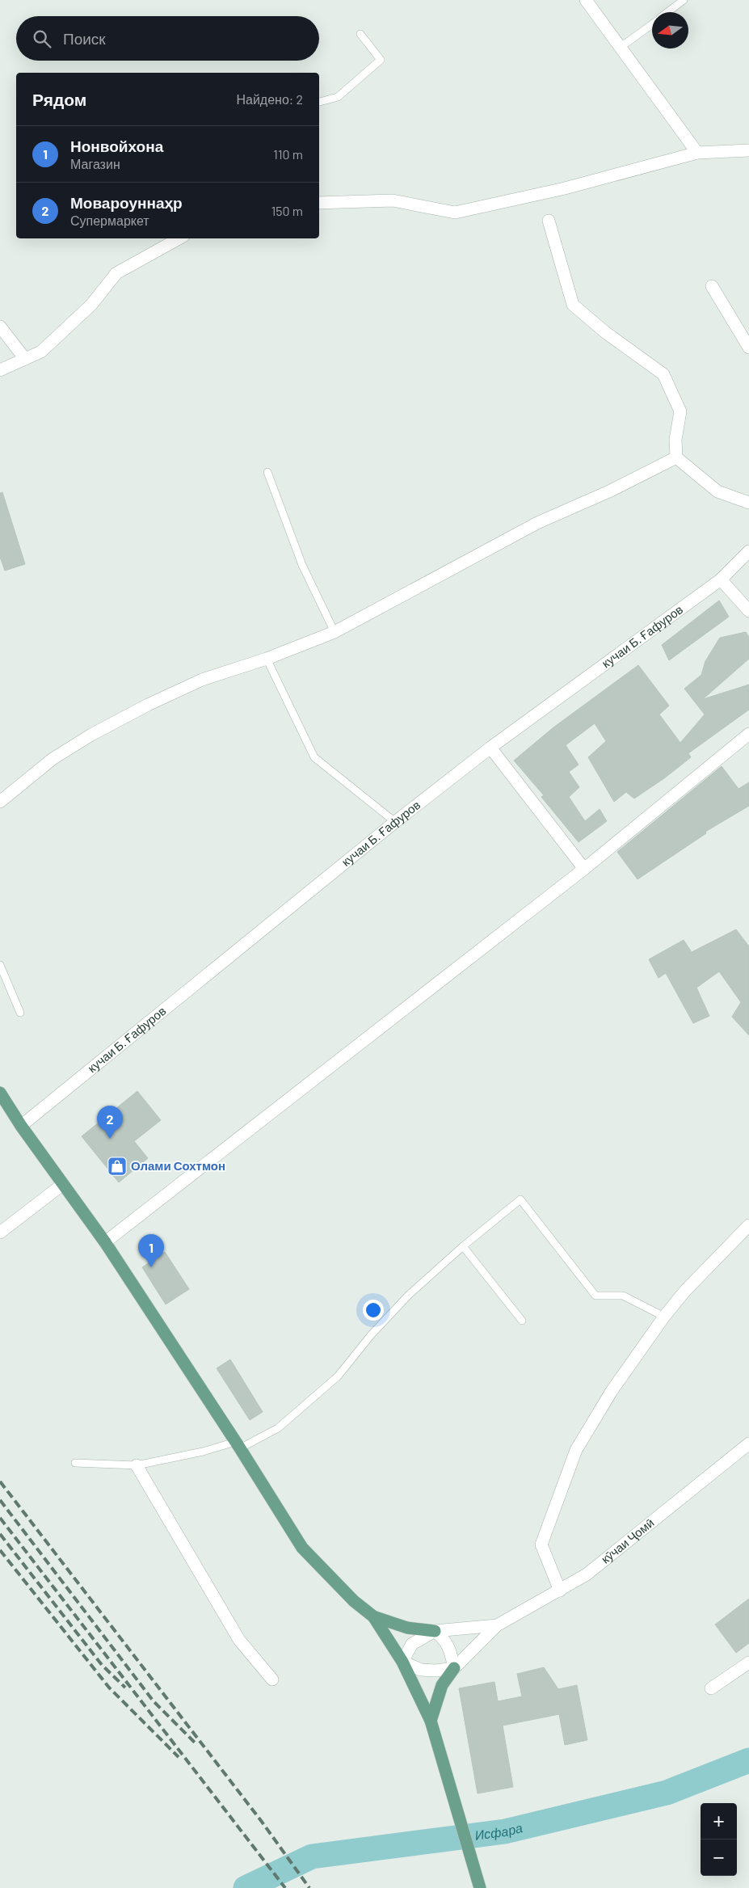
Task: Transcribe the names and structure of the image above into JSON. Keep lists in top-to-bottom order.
{
  "streets": {
    "street": ["кучаи Б. Ғафуров", "кӯчаи Ҷомӣ"]
  },
  "water": ["Исфара"],
  "places": {
    "shop": ["Олами Сохтмон"]
  },
  "north": "left",
  "page": {
    "search": "Поиск",
    "heading": ["Рядом", "Найдено: 2"],
    "list": [
      {
        "mark": "1",
        "name": "Нонвойхона",
        "note": "Магазин",
        "value": "110 m"
      },
      {
        "mark": "2",
        "name": "Мовароуннаҳр",
        "note": "Супермаркет",
        "value": "150 m"
      }
    ],
    "pins": ["2", "1"],
    "map_buttons": ["+", "−"]
  }
}
